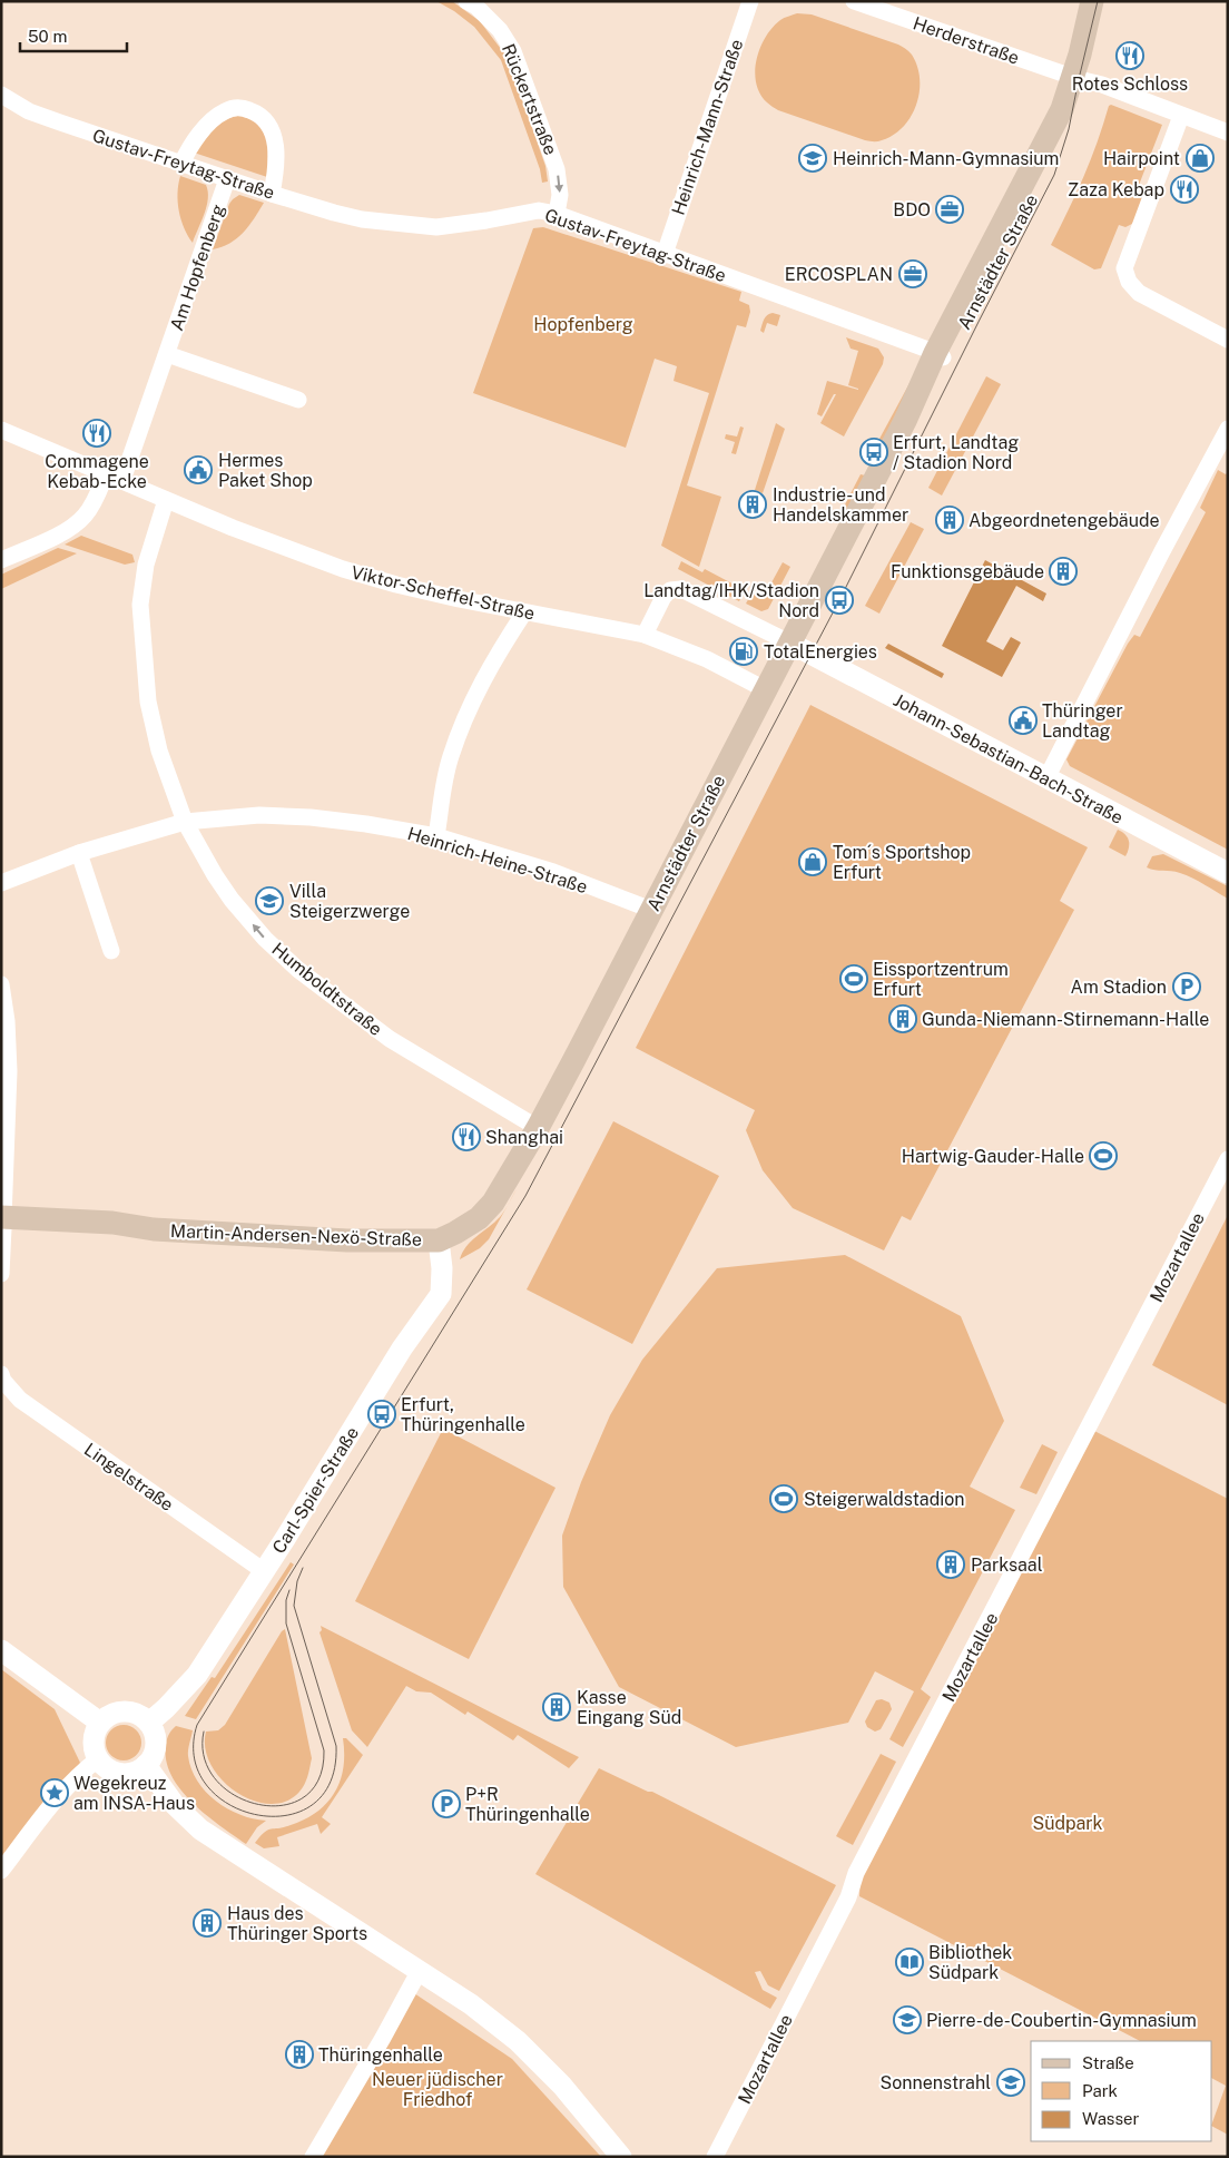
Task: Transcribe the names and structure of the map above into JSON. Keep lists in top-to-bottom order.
{
  "streets": {
    "main road": ["Arnstädter Straße", "Martin-Andersen-Nexö-Straße"],
    "street": [
      "Herderstraße",
      "Rückertstraße",
      "Heinrich-Mann-Straße",
      "Gustav-Freytag-Straße",
      "Am Hopfenberg",
      "Viktor-Scheffel-Straße",
      "Johann-Sebastian-Bach-Straße",
      "Heinrich-Heine-Straße",
      "Humboldtstraße",
      "Mozartallee",
      "Lingelstraße",
      "Carl-Spier-Straße"
    ]
  },
  "crossings": [
    ["Herderstraße", "Arnstädter Straße"],
    ["Rückertstraße", "Gustav-Freytag-Straße"],
    ["Heinrich-Mann-Straße", "Gustav-Freytag-Straße"],
    ["Gustav-Freytag-Straße", "Arnstädter Straße"],
    ["Gustav-Freytag-Straße", "Am Hopfenberg"],
    ["Arnstädter Straße", "Viktor-Scheffel-Straße"],
    ["Arnstädter Straße", "Johann-Sebastian-Bach-Straße"],
    ["Arnstädter Straße", "Heinrich-Heine-Straße"],
    ["Arnstädter Straße", "Humboldtstraße"],
    ["Arnstädter Straße", "Martin-Andersen-Nexö-Straße"],
    ["Arnstädter Straße", "Carl-Spier-Straße"],
    ["Am Hopfenberg", "Viktor-Scheffel-Straße"],
    ["Viktor-Scheffel-Straße", "Humboldtstraße"],
    ["Heinrich-Heine-Straße", "Humboldtstraße"],
    ["Martin-Andersen-Nexö-Straße", "Carl-Spier-Straße"],
    ["Lingelstraße", "Carl-Spier-Straße"]
  ],
  "one_way": ["Rückertstraße", "Humboldtstraße"],
  "parks": ["Hopfenberg", "Südpark", "Neuer jüdischer Friedhof"],
  "places": {
    "restaurant": [
      "Rotes Schloss",
      "Zaza Kebap",
      "Commagene Kebab-Ecke",
      "Shanghai"
    ],
    "school or university": [
      "Heinrich-Mann-Gymnasium",
      "Villa Steigerzwerge",
      "Pierre-de-Coubertin-Gymnasium",
      "Sonnenstrahl"
    ],
    "shop": ["Hairpoint", "Tom´s Sportshop Erfurt"],
    "office": ["BDO", "ERCOSPLAN"],
    "bus stop": ["Erfurt, Landtag / Stadion Nord", "Landtag/IHK/Stadion Nord", "Erfurt, Thüringenhalle"],
    "public building": ["Hermes Paket Shop", "Thüringer Landtag"],
    "building": [
      "Industrie- und Handelskammer",
      "Abgeordnetengebäude",
      "Funktionsgebäude",
      "Gunda-Niemann-Stirnemann-Halle",
      "Parksaal",
      "Kasse Eingang Süd",
      "Haus des Thüringer Sports",
      "Thüringenhalle"
    ],
    "fuel station": ["TotalEnergies"],
    "sports": ["Eissportzentrum Erfurt", "Hartwig-Gauder-Halle", "Steigerwaldstadion"],
    "parking": ["Am Stadion", "P+R Thüringenhalle"],
    "place": ["Wegekreuz am INSA-Haus"],
    "library": ["Bibliothek Südpark"]
  },
  "legend": ["Straße", "Park", "Wasser"],
  "scale_bar": "50 m"
}
